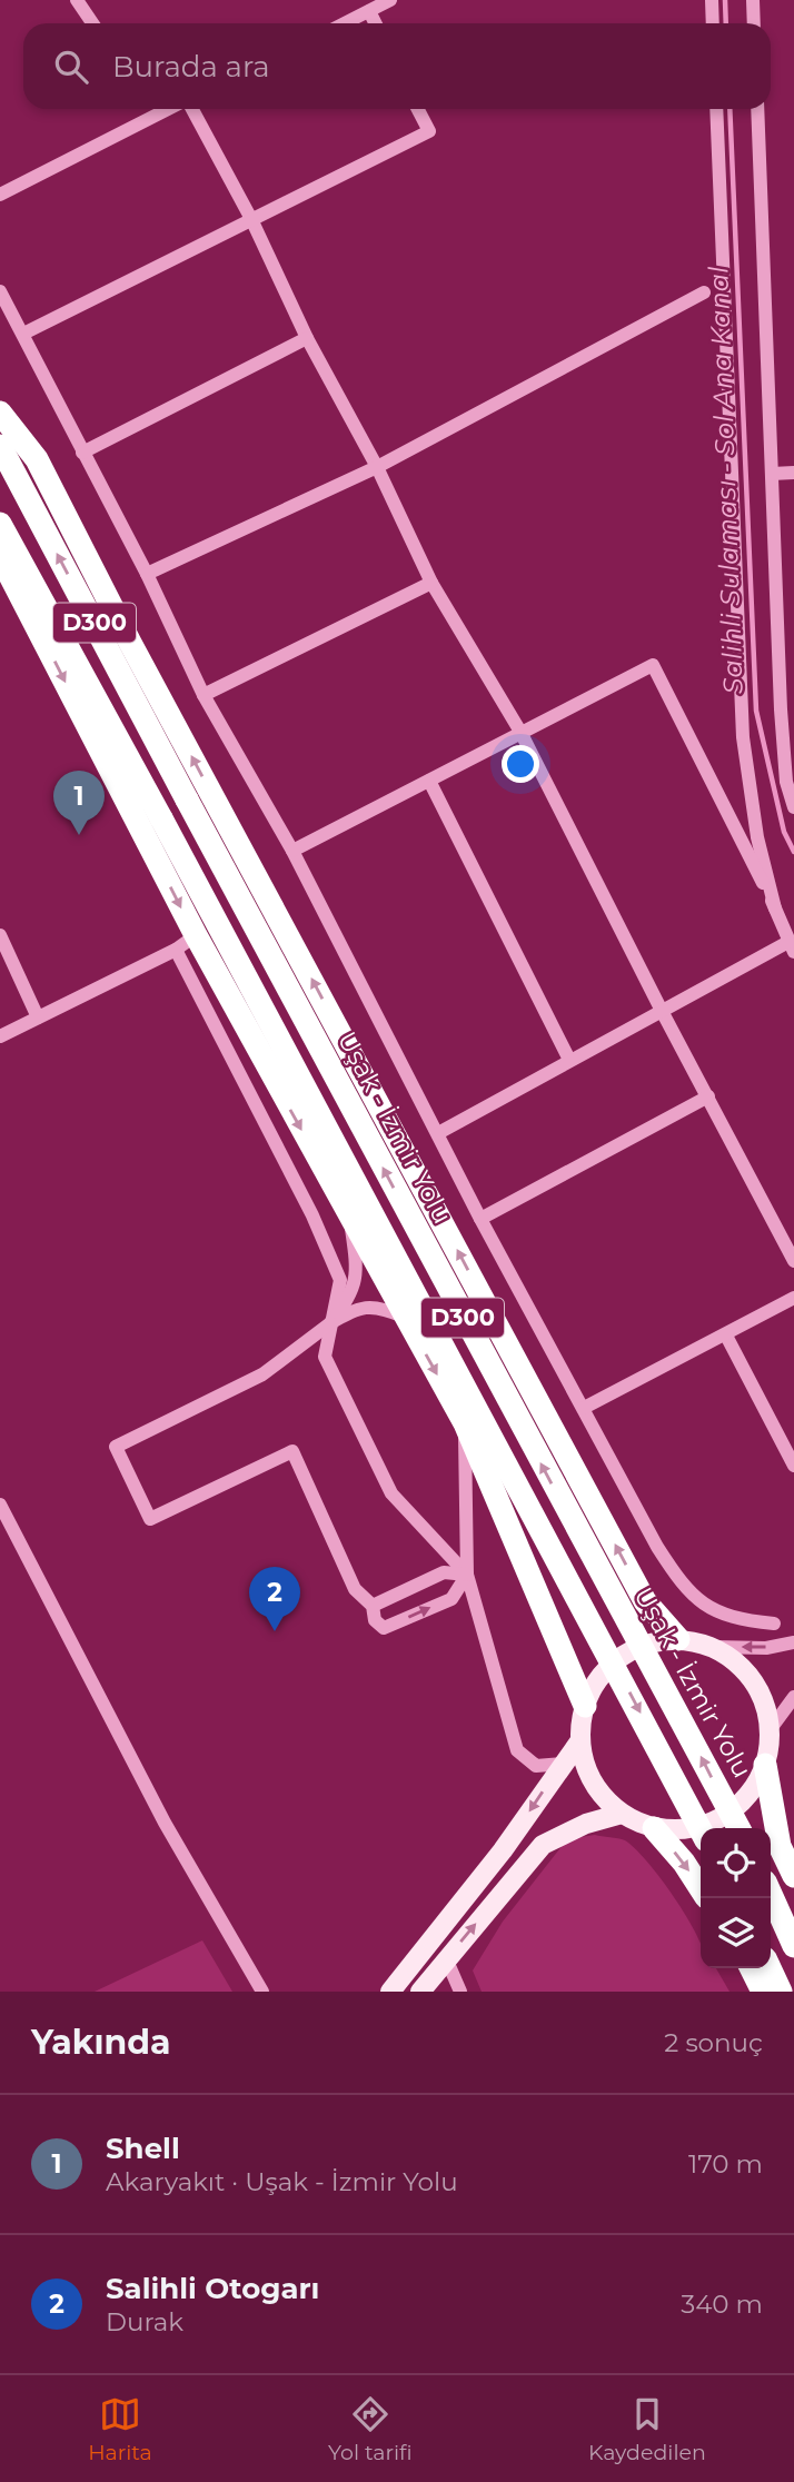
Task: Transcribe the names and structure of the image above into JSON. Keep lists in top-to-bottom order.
{
  "streets": {
    "highway": ["D300", "Uşak - İzmir Yolu"]
  },
  "water": ["Salihli Sulaması - Sol Ana Kanal"],
  "page": {
    "search": "Burada ara",
    "pins": ["1", "2"],
    "heading": ["Yakında", "2 sonuç"],
    "list": [
      {
        "mark": "1",
        "name": "Shell",
        "note": "Akaryakıt · Uşak - İzmir Yolu",
        "value": "170 m"
      },
      {
        "mark": "2",
        "name": "Salihli Otogarı",
        "note": "Durak",
        "value": "340 m"
      }
    ],
    "nav": ["Harita", "Yol tarifi", "Kaydedilen"]
  }
}
